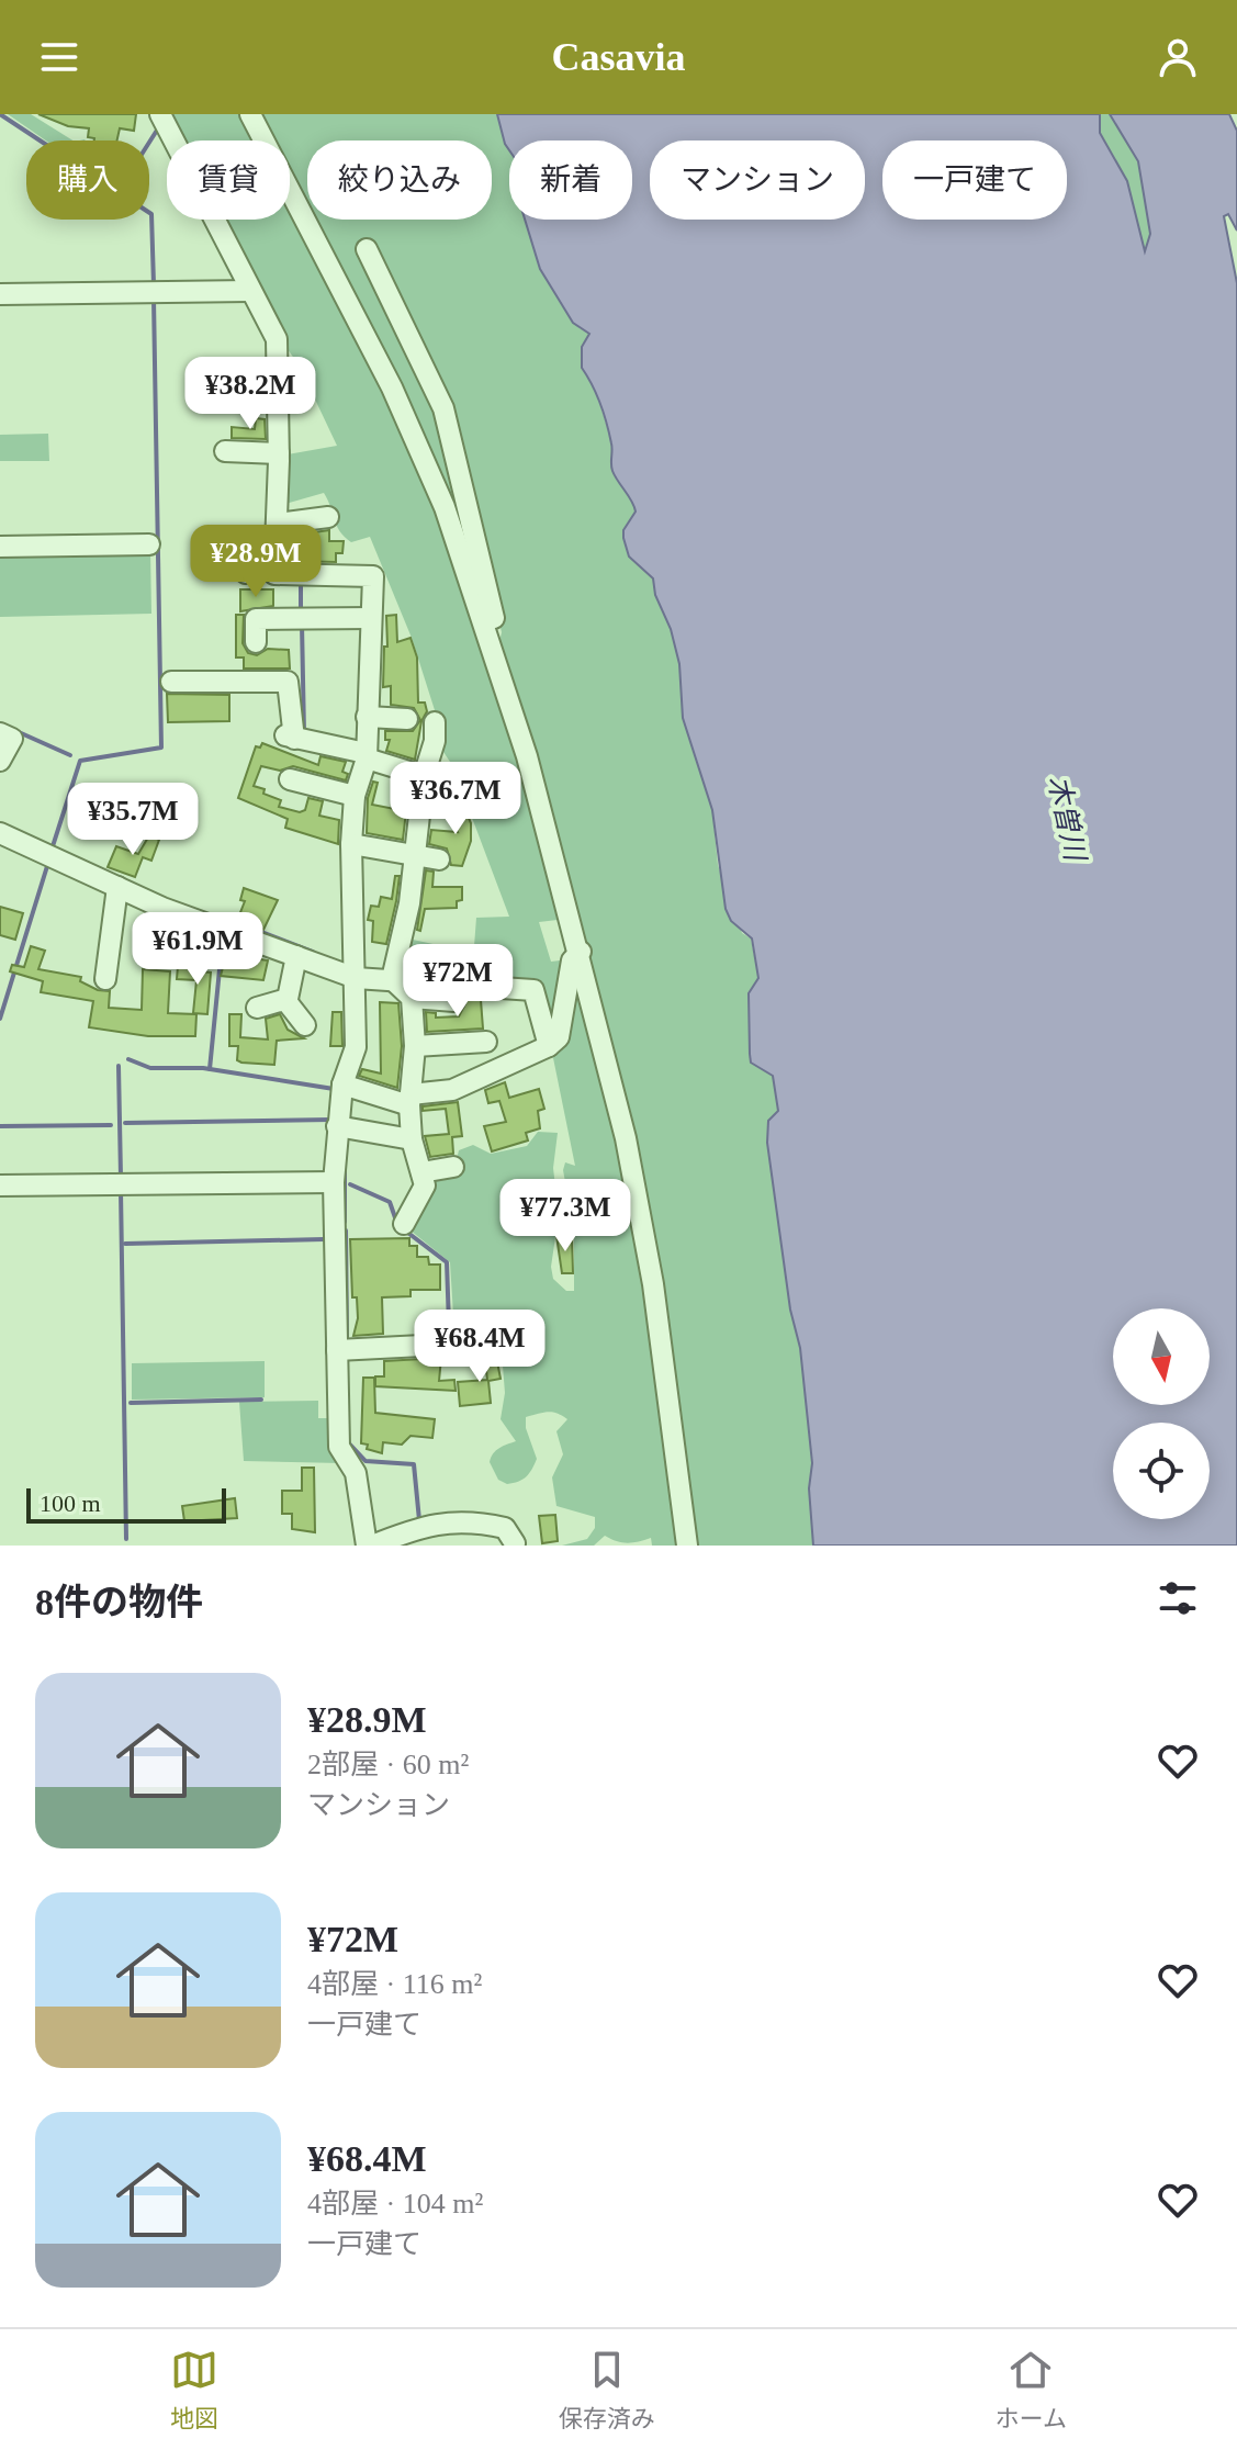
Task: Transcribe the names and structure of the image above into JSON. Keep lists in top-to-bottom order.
{
  "water": ["木曽川"],
  "scale_bar": "100 m",
  "north": "bottom",
  "page": {
    "header": "Casavia",
    "chip": [
      "購入",
      "賃貸",
      "絞り込み",
      "新着",
      "マンション",
      "一戸建て"
    ],
    "price": [
      "¥38.2M",
      "¥28.9M",
      "¥36.7M",
      "¥35.7M",
      "¥61.9M",
      "¥72M",
      "¥77.3M",
      "¥68.4M"
    ],
    "scale": "100 m",
    "heading": "8件の物件",
    "list": [
      {
        "name": "¥28.9M",
        "note": "2部屋 · 60 m² · マンション"
      },
      {
        "name": "¥72M",
        "note": "4部屋 · 116 m² · 一戸建て"
      },
      {
        "name": "¥68.4M",
        "note": "4部屋 · 104 m² · 一戸建て"
      }
    ],
    "tabs": ["地図", "保存済み", "ホーム"]
  }
}
